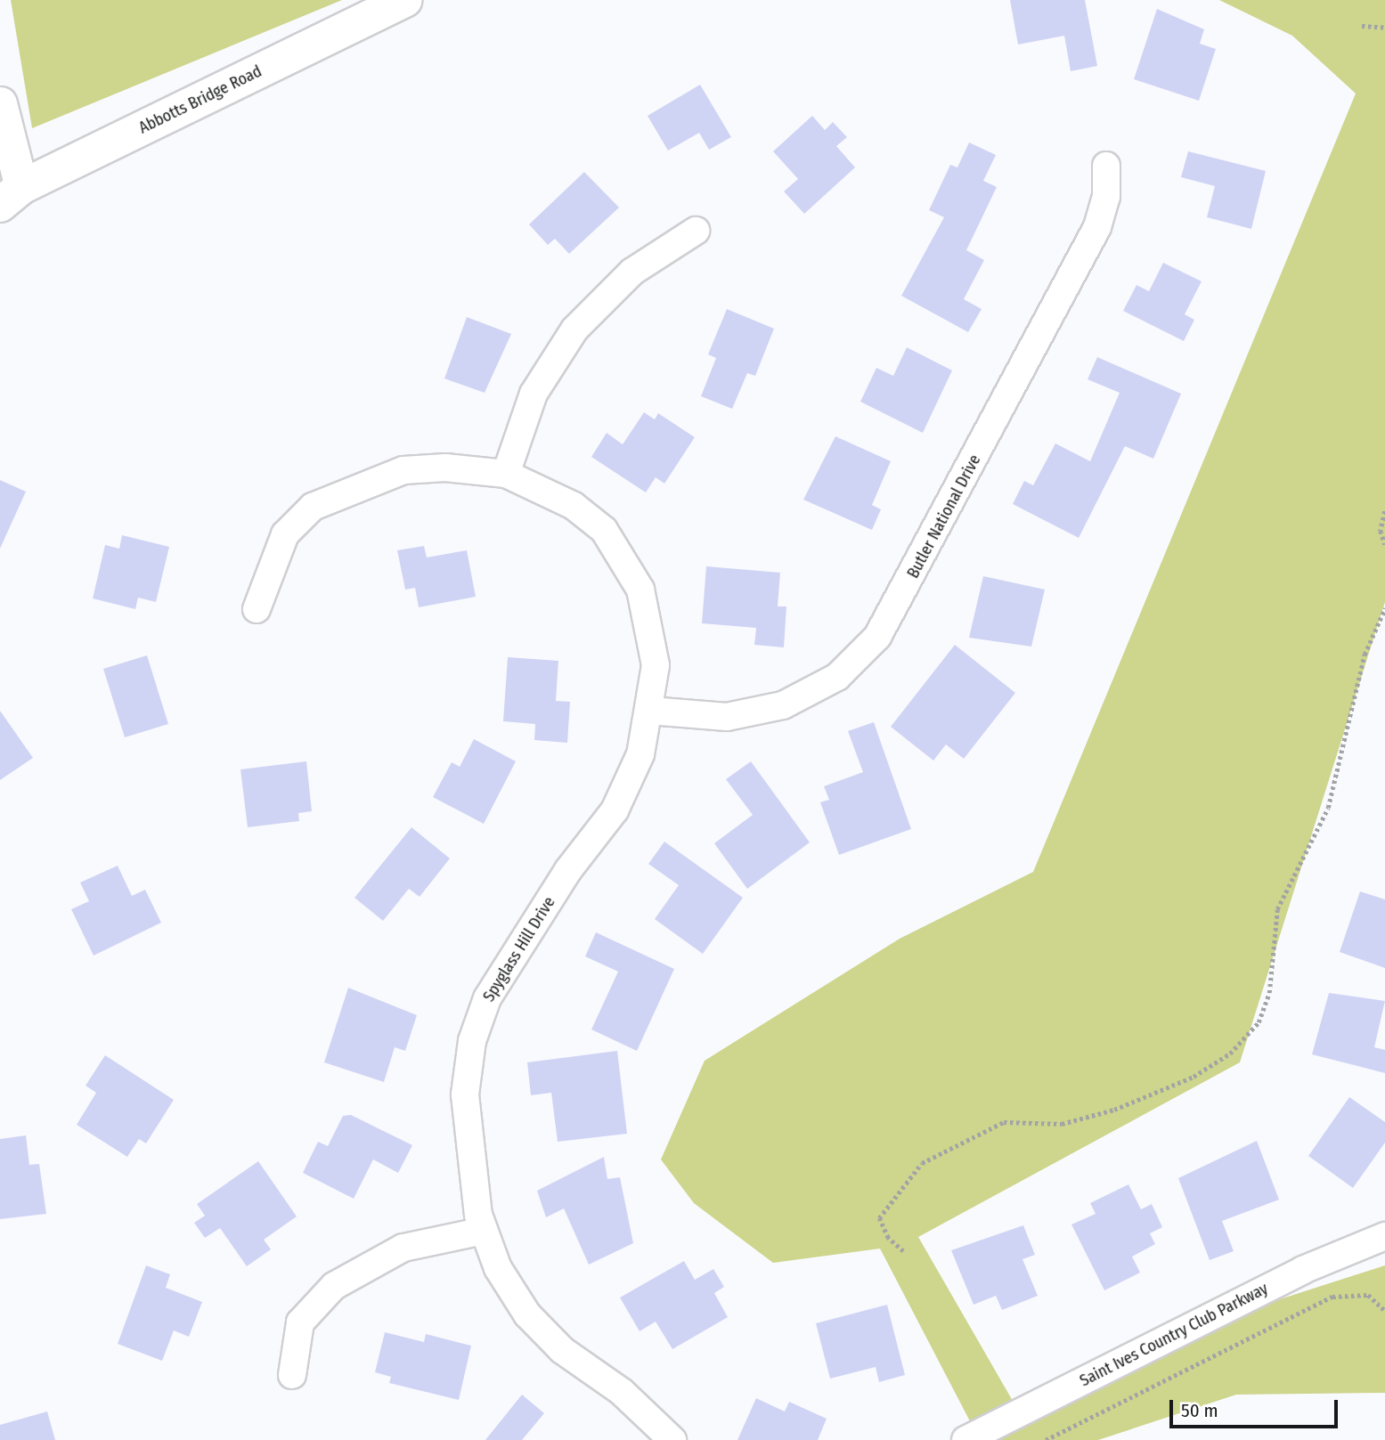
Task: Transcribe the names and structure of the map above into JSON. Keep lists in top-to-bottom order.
{
  "streets": {
    "main road": ["Abbotts Bridge Road"],
    "street": ["Butler National Drive", "Spyglass Hill Drive", "Saint Ives Country Club Parkway"]
  },
  "crossings": [
    ["Butler National Drive", "Spyglass Hill Drive"]
  ],
  "scale_bar": "50 m"
}
